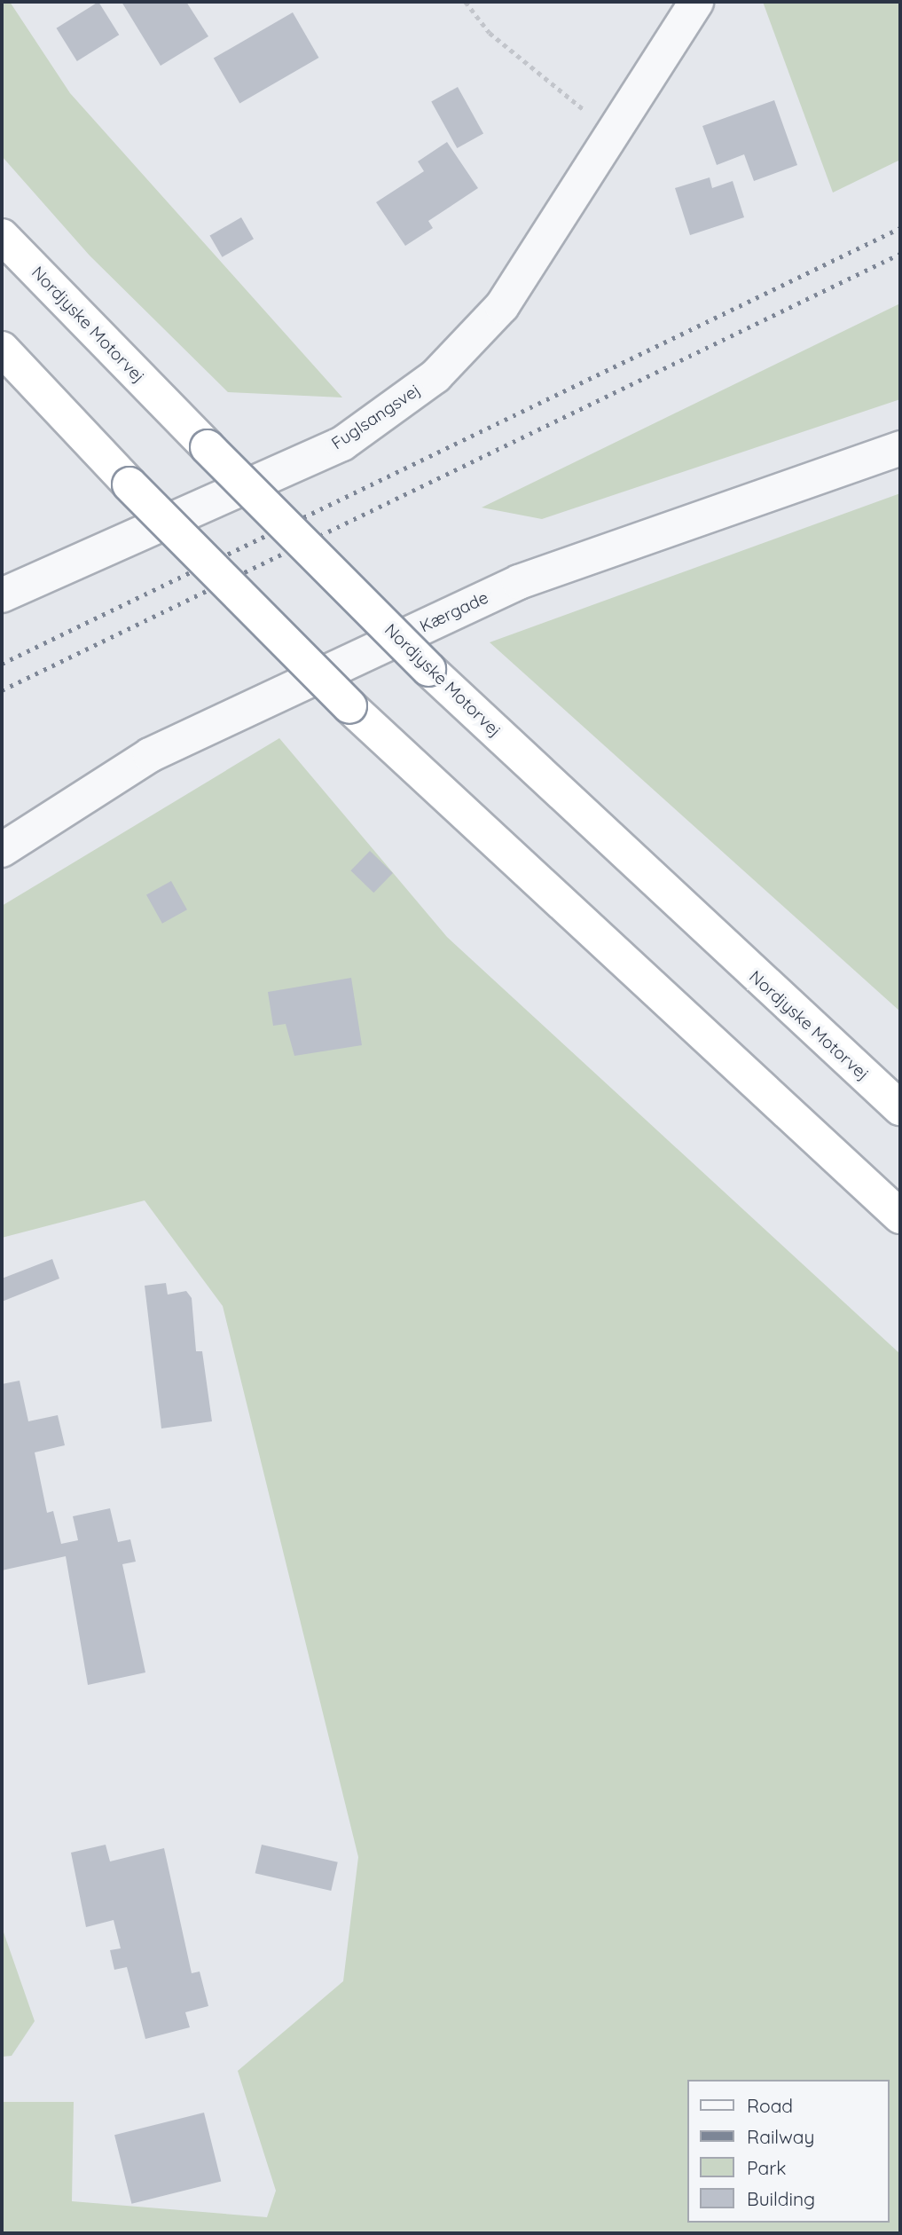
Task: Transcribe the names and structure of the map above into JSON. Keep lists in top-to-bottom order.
{
  "streets": {
    "highway": ["Nordjyske Motorvej"],
    "street": ["Fuglsangsvej", "Kærgade"]
  },
  "legend": [
    "Road",
    "Railway",
    "Park",
    "Building"
  ]
}
